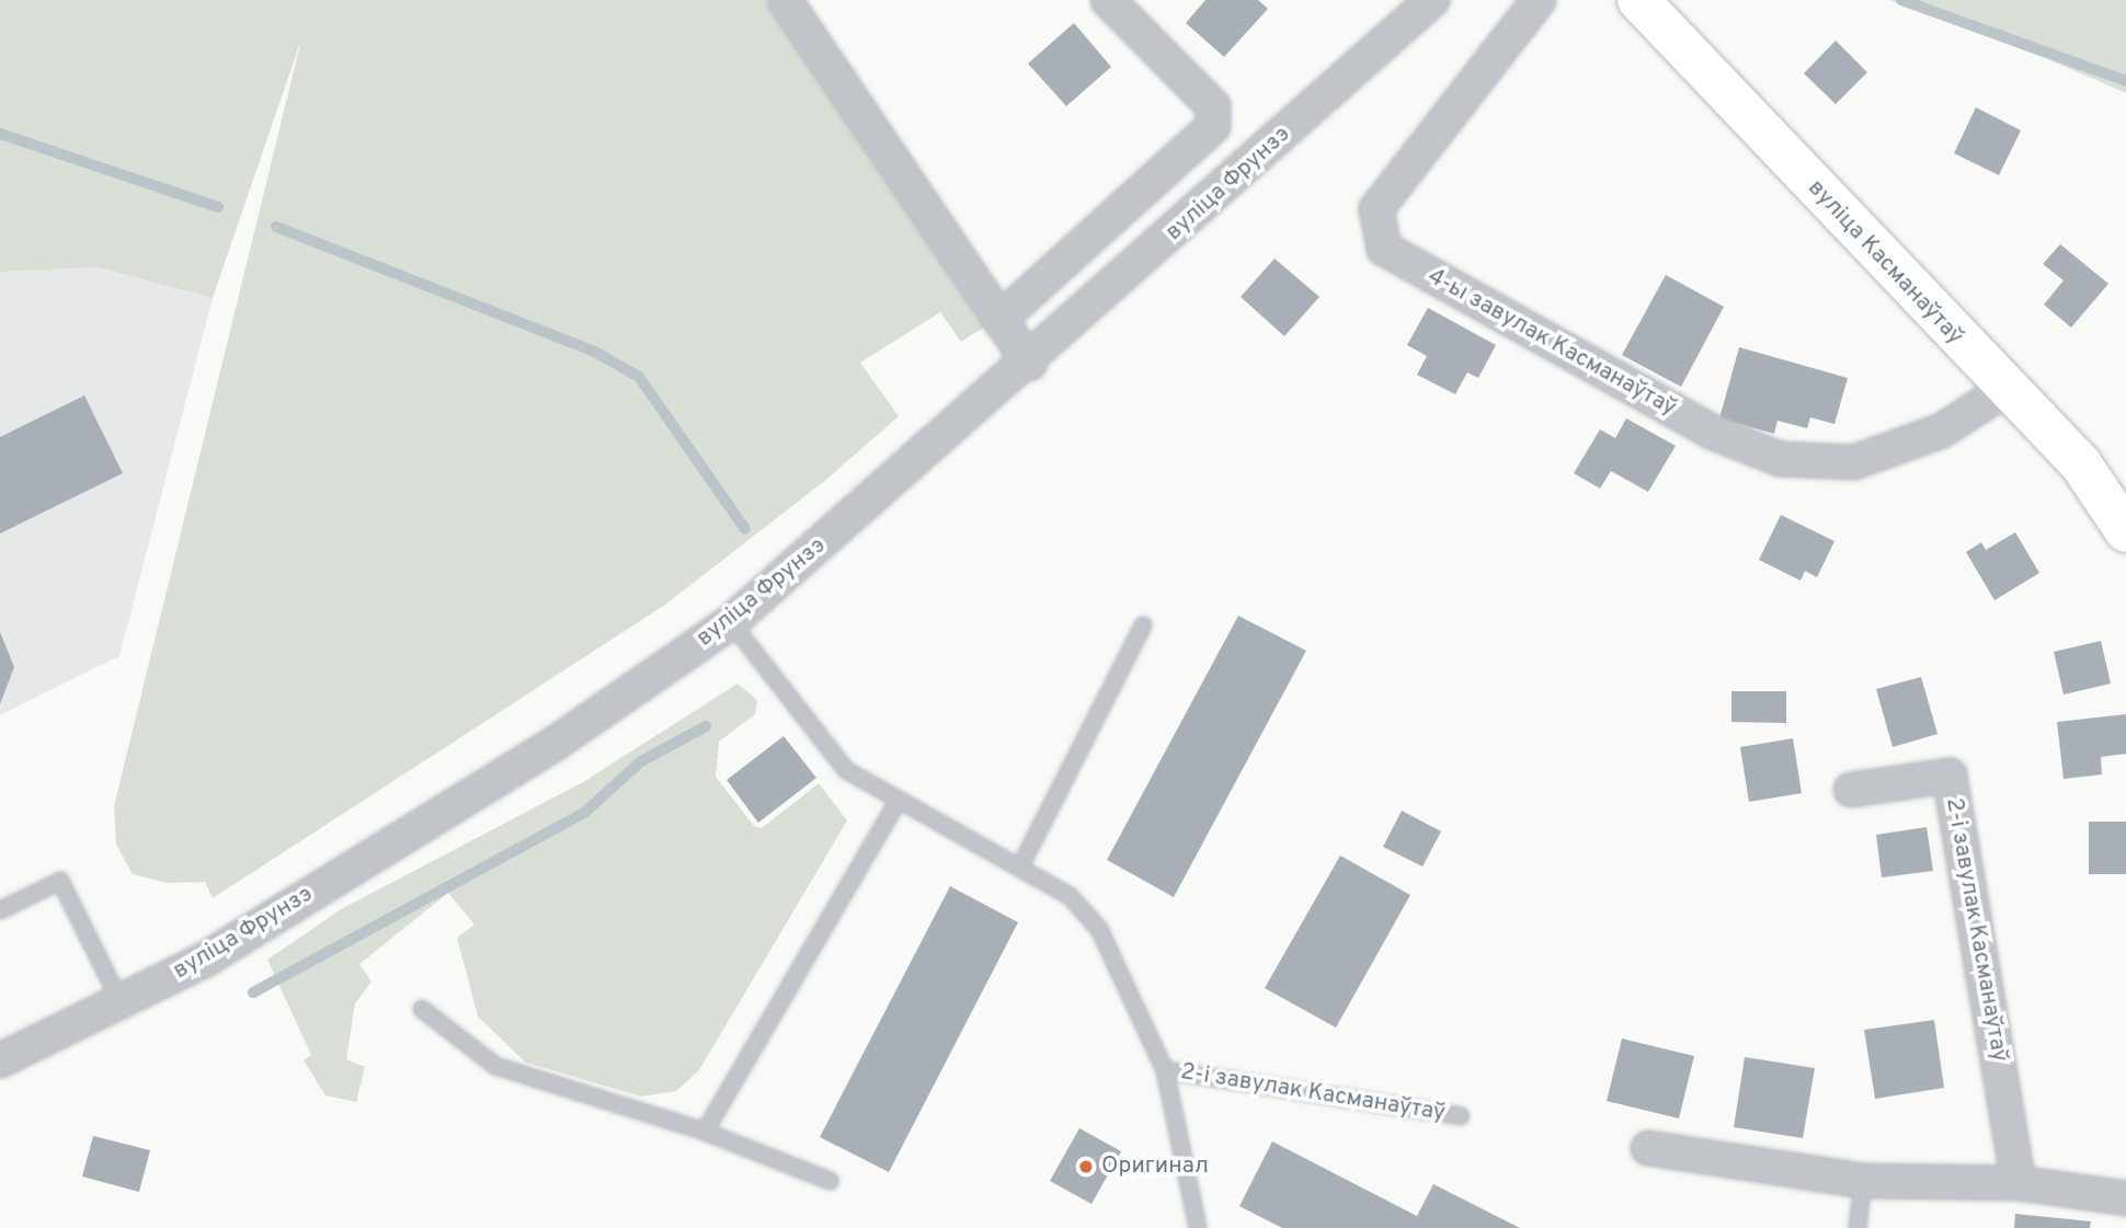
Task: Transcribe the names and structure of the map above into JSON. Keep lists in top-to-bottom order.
{
  "streets": {
    "main road": ["вуліца Касманаўтаў"],
    "street": ["вуліца Фрунзэ", "4-ы завулак Касманаўтаў", "2-і завулак Касманаўтаў"]
  },
  "crossings": [
    ["вуліца Касманаўтаў", "4-ы завулак Касманаўтаў"]
  ],
  "places": ["Оригинал"]
}
